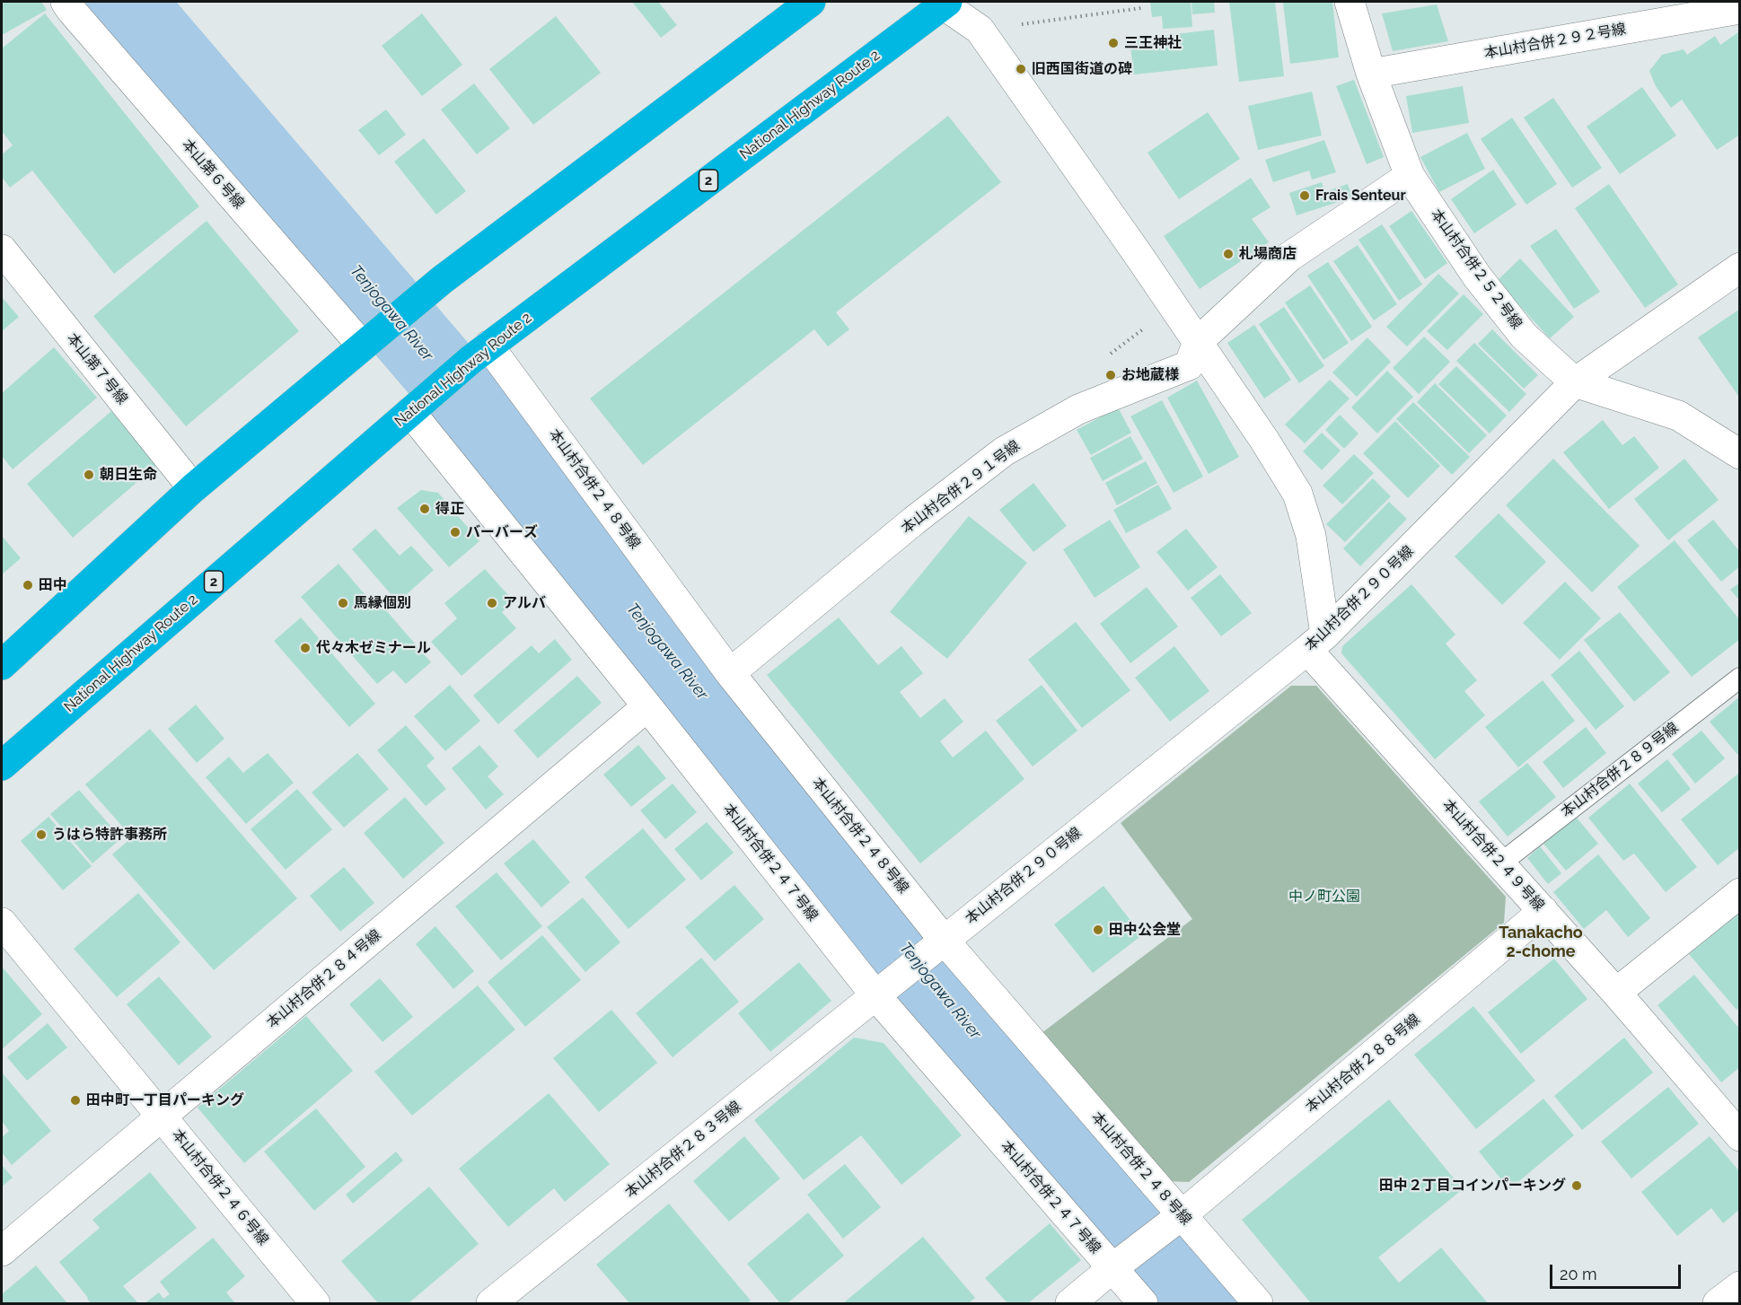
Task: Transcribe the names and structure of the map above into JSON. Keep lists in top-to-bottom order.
{
  "streets": {
    "highway": ["National Highway Route 2", "2"],
    "street": [
      "本山村合併２９２号線",
      "本山第６号線",
      "本山村合併２５２号線",
      "本山第７号線",
      "本山村合併２９１号線",
      "本山村合併２４８号線",
      "本山村合併２９０号線",
      "本山村合併２４９号線",
      "本山村合併２４７号線",
      "本山村合併２８４号線",
      "本山村合併２８８号線",
      "本山村合併２８３号線",
      "本山村合併２４６号線"
    ],
    "lane": ["本山村合併２８９号線"]
  },
  "crossings": [
    ["本山村合併２９２号線", "本山村合併２５２号線"],
    ["National Highway Route 2", "本山村合併２４８号線"],
    ["National Highway Route 2", "本山村合併２４７号線"],
    ["本山村合併２５２号線", "本山村合併２９１号線"],
    ["本山村合併２５２号線", "本山村合併２９０号線"],
    ["本山村合併２９１号線", "本山村合併２４８号線"],
    ["本山村合併２４８号線", "本山村合併２９０号線"],
    ["本山村合併２４８号線", "本山村合併２８８号線"],
    ["本山村合併２９０号線", "本山村合併２４９号線"],
    ["本山村合併２９０号線", "本山村合併２４７号線"],
    ["本山村合併２９０号線", "本山村合併２８３号線"],
    ["本山村合併２８９号線", "本山村合併２４９号線"],
    ["本山村合併２４９号線", "本山村合併２８８号線"],
    ["本山村合併２４７号線", "本山村合併２８４号線"],
    ["本山村合併２４７号線", "本山村合併２８８号線"],
    ["本山村合併２４７号線", "本山村合併２８３号線"],
    ["本山村合併２８４号線", "本山村合併２４６号線"]
  ],
  "districts": ["Tanakacho 2-chome"],
  "water": ["Tenjogawa River"],
  "parks": ["中ノ町公園"],
  "places": [
    "三王神社",
    "旧西国街道の碑",
    "Frais Senteur",
    "札場商店",
    "お地蔵様",
    "朝日生命",
    "得正",
    "バーバーズ",
    "田中",
    "馬縁個別",
    "アルバ",
    "代々木ゼミナール",
    "うはら特許事務所",
    "田中公会堂",
    "田中町一丁目パーキング",
    "田中２丁目コインパーキング"
  ],
  "scale_bar": "20 m"
}
